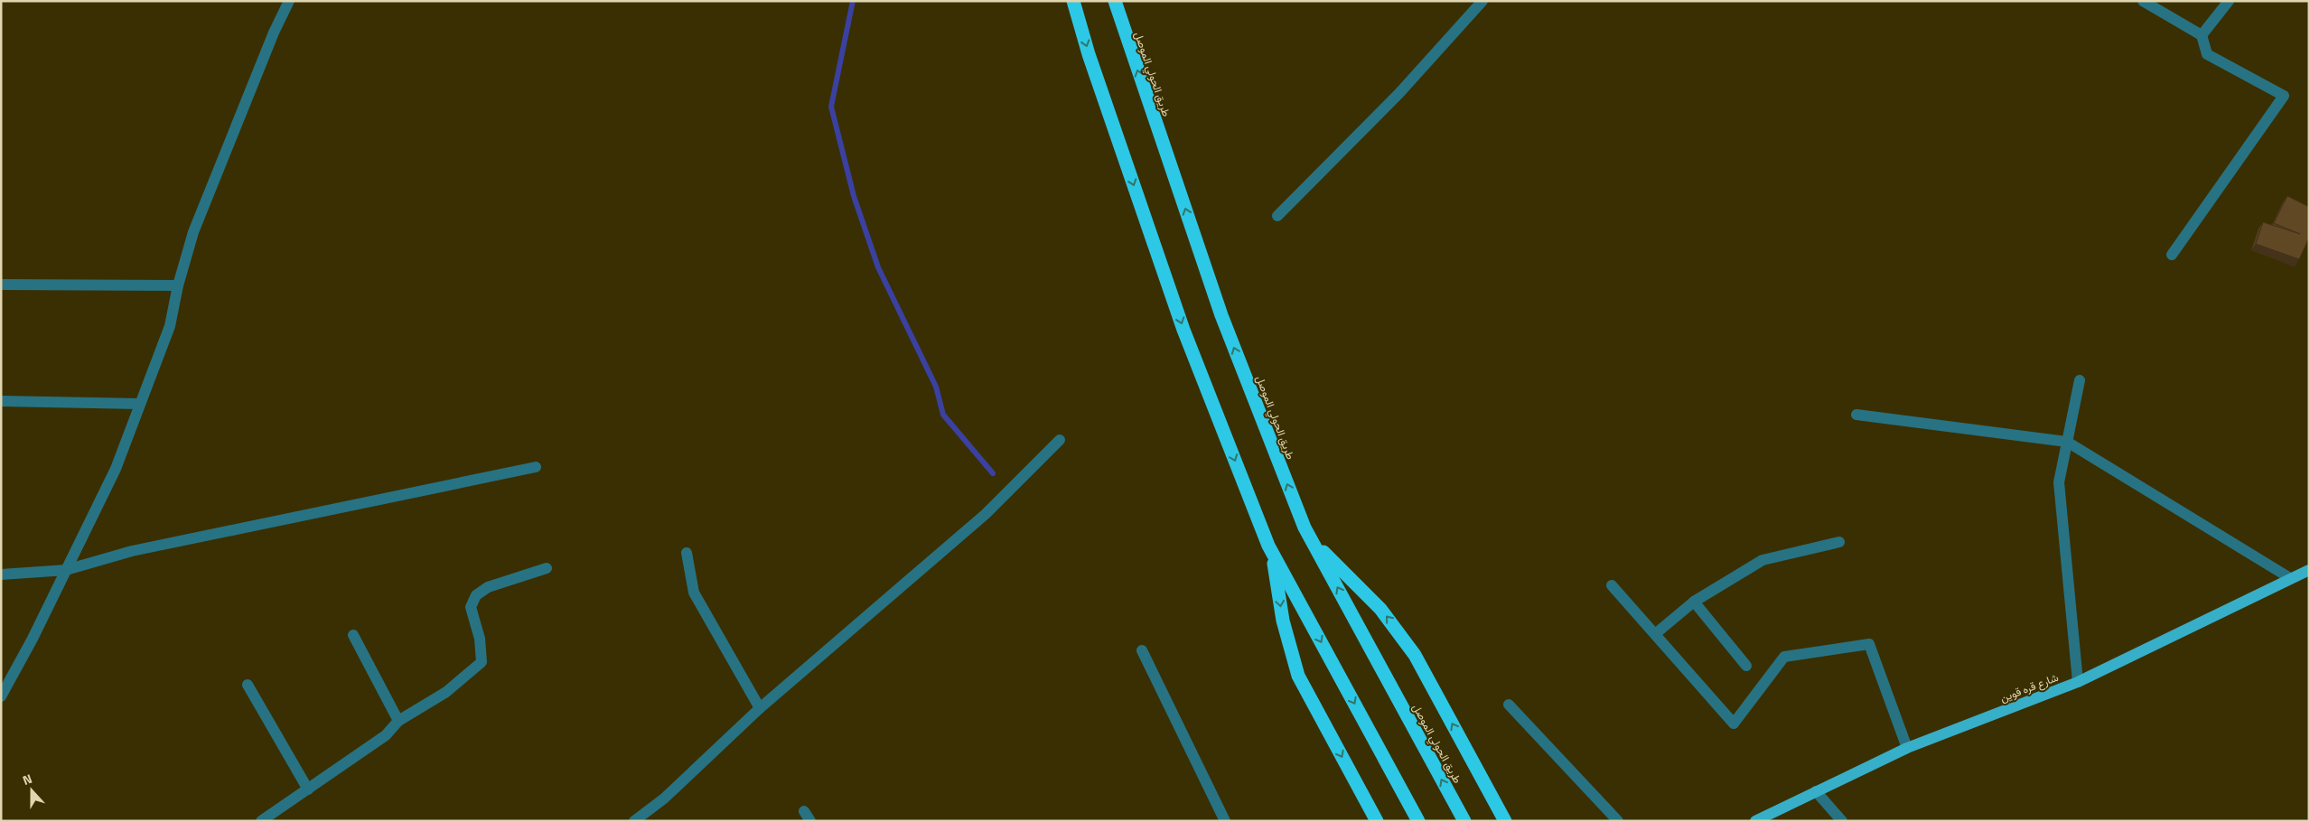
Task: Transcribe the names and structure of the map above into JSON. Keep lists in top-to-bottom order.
{
  "streets": {
    "highway": ["طريق الحولي الموصل"],
    "main road": ["شارع قره قوين"]
  },
  "north": "top"
}
